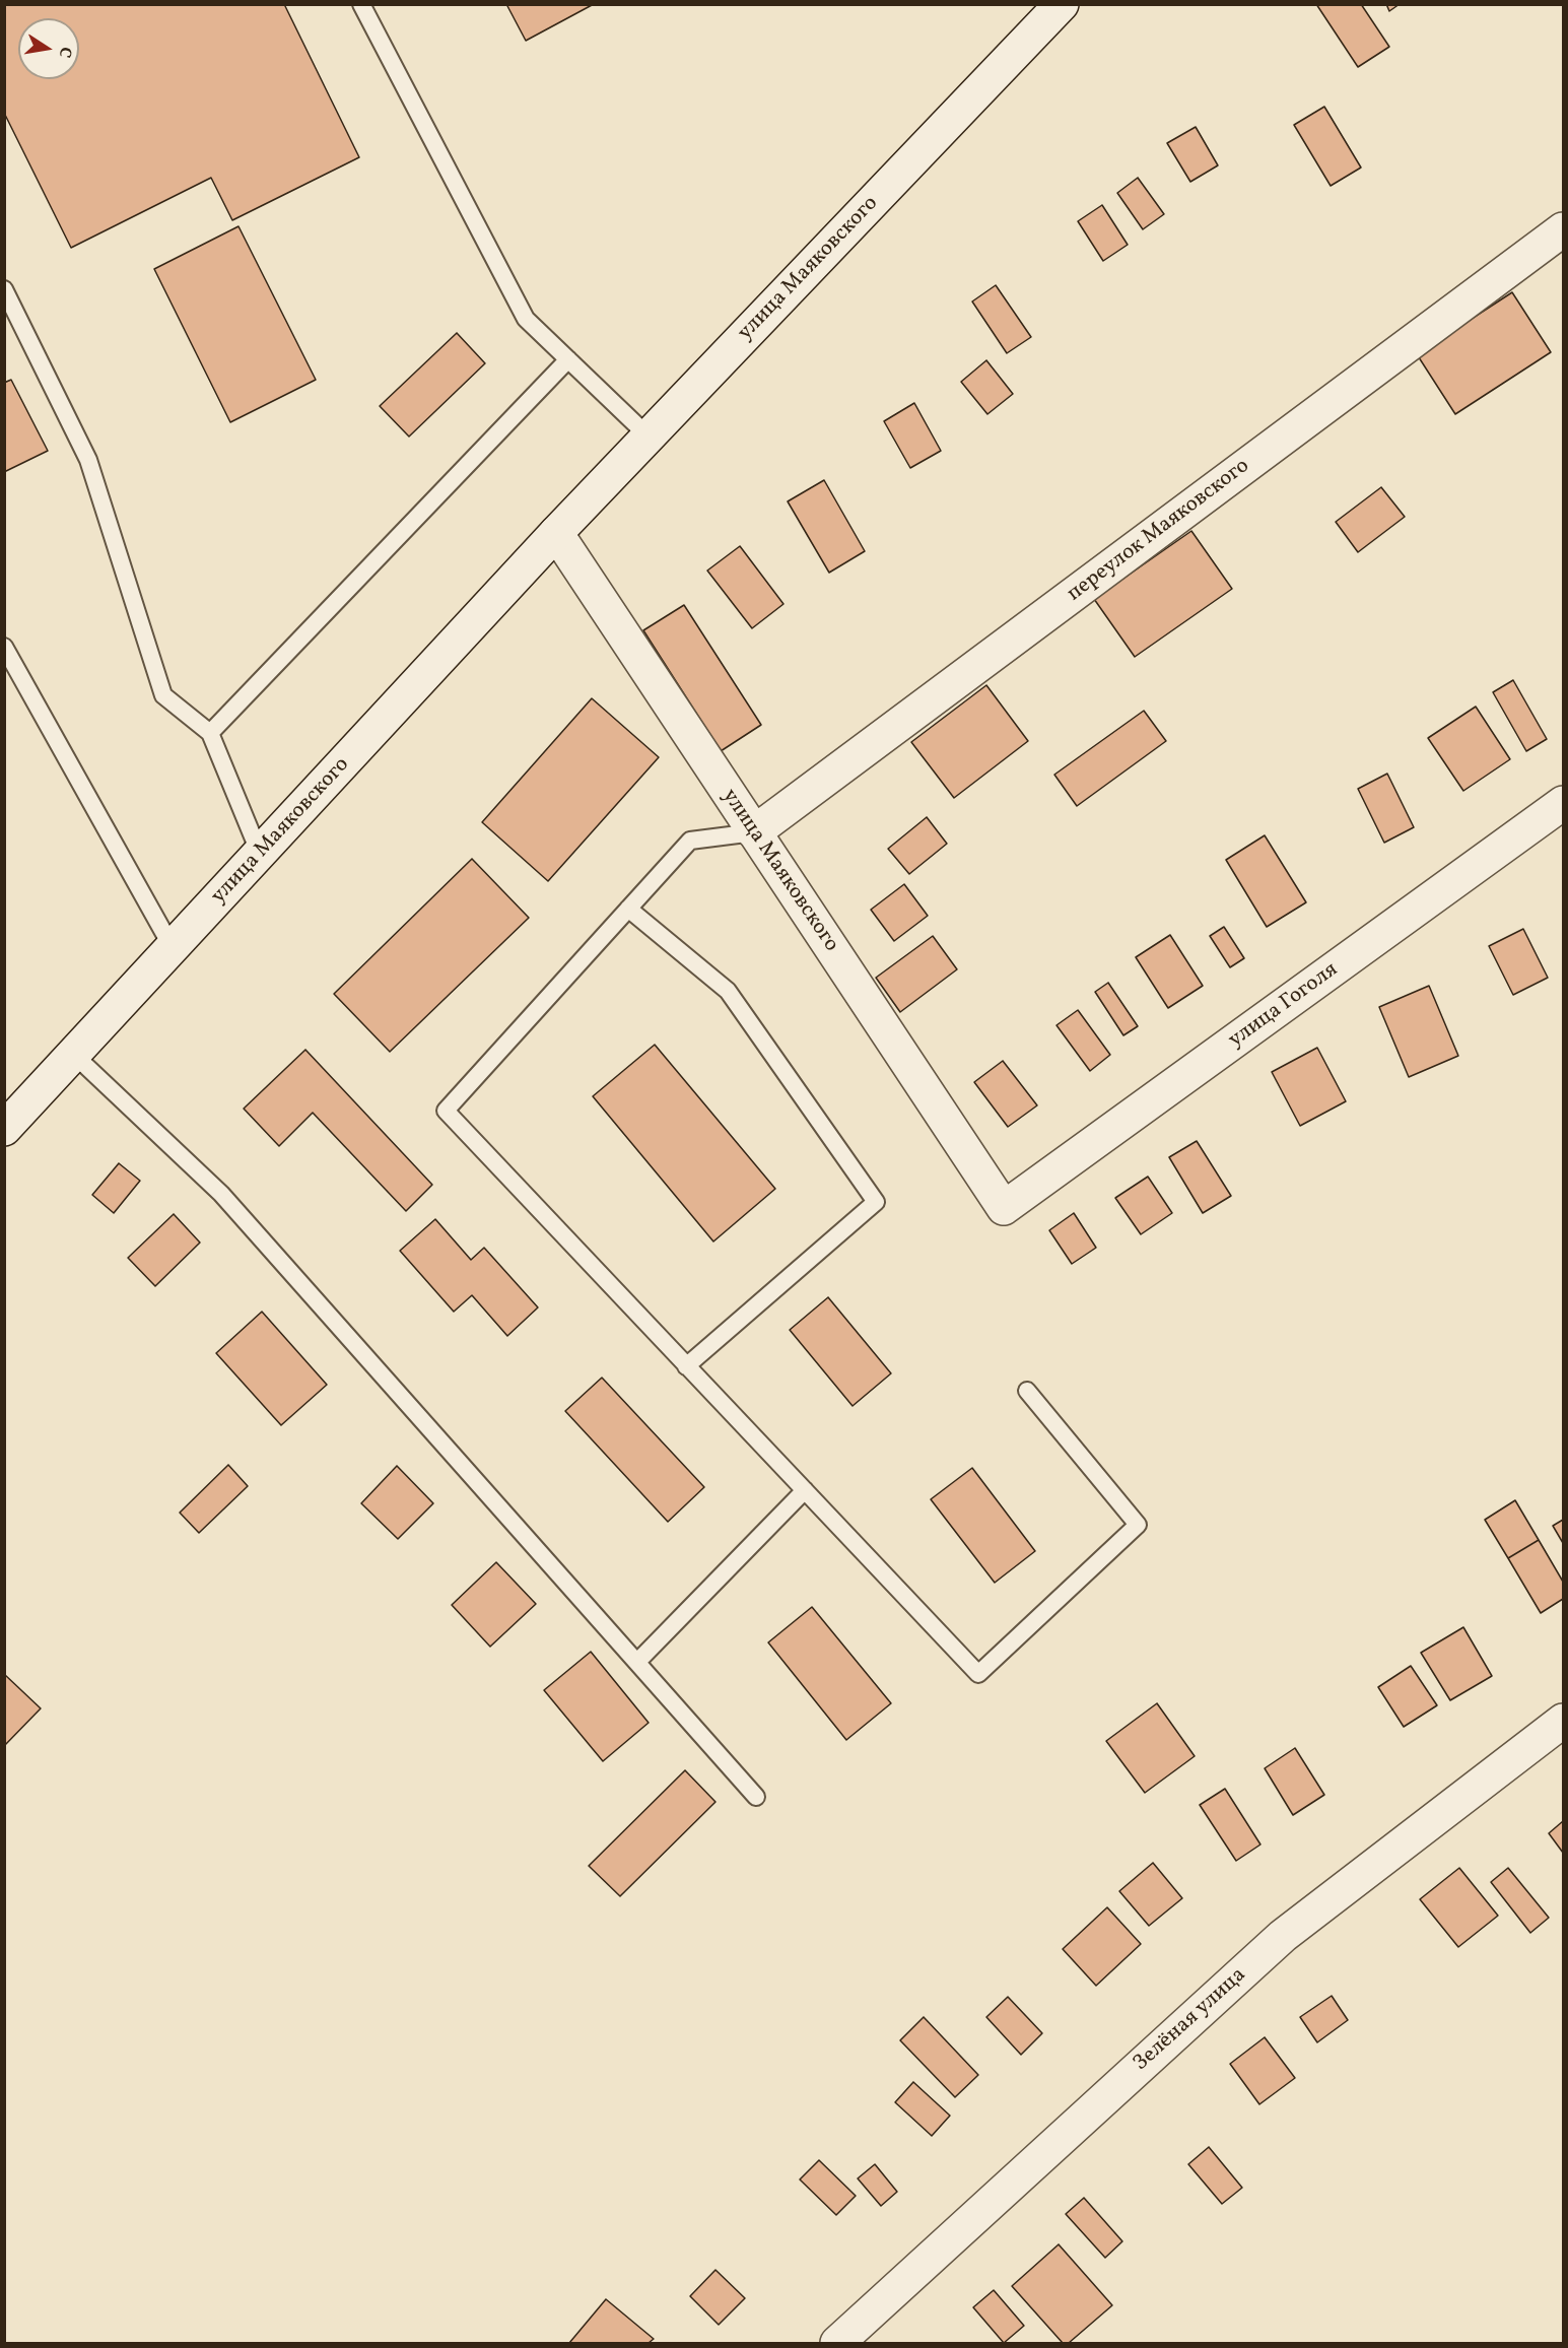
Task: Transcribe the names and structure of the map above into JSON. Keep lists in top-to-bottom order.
{
  "streets": {
    "street": [
      "улица Маяковского",
      "переулок Маяковского",
      "улица Гоголя",
      "Зелёная улица"
    ]
  },
  "crossings": [
    ["улица Маяковского", "переулок Маяковского"],
    ["улица Маяковского", "улица Гоголя"]
  ],
  "north": "right"
}
